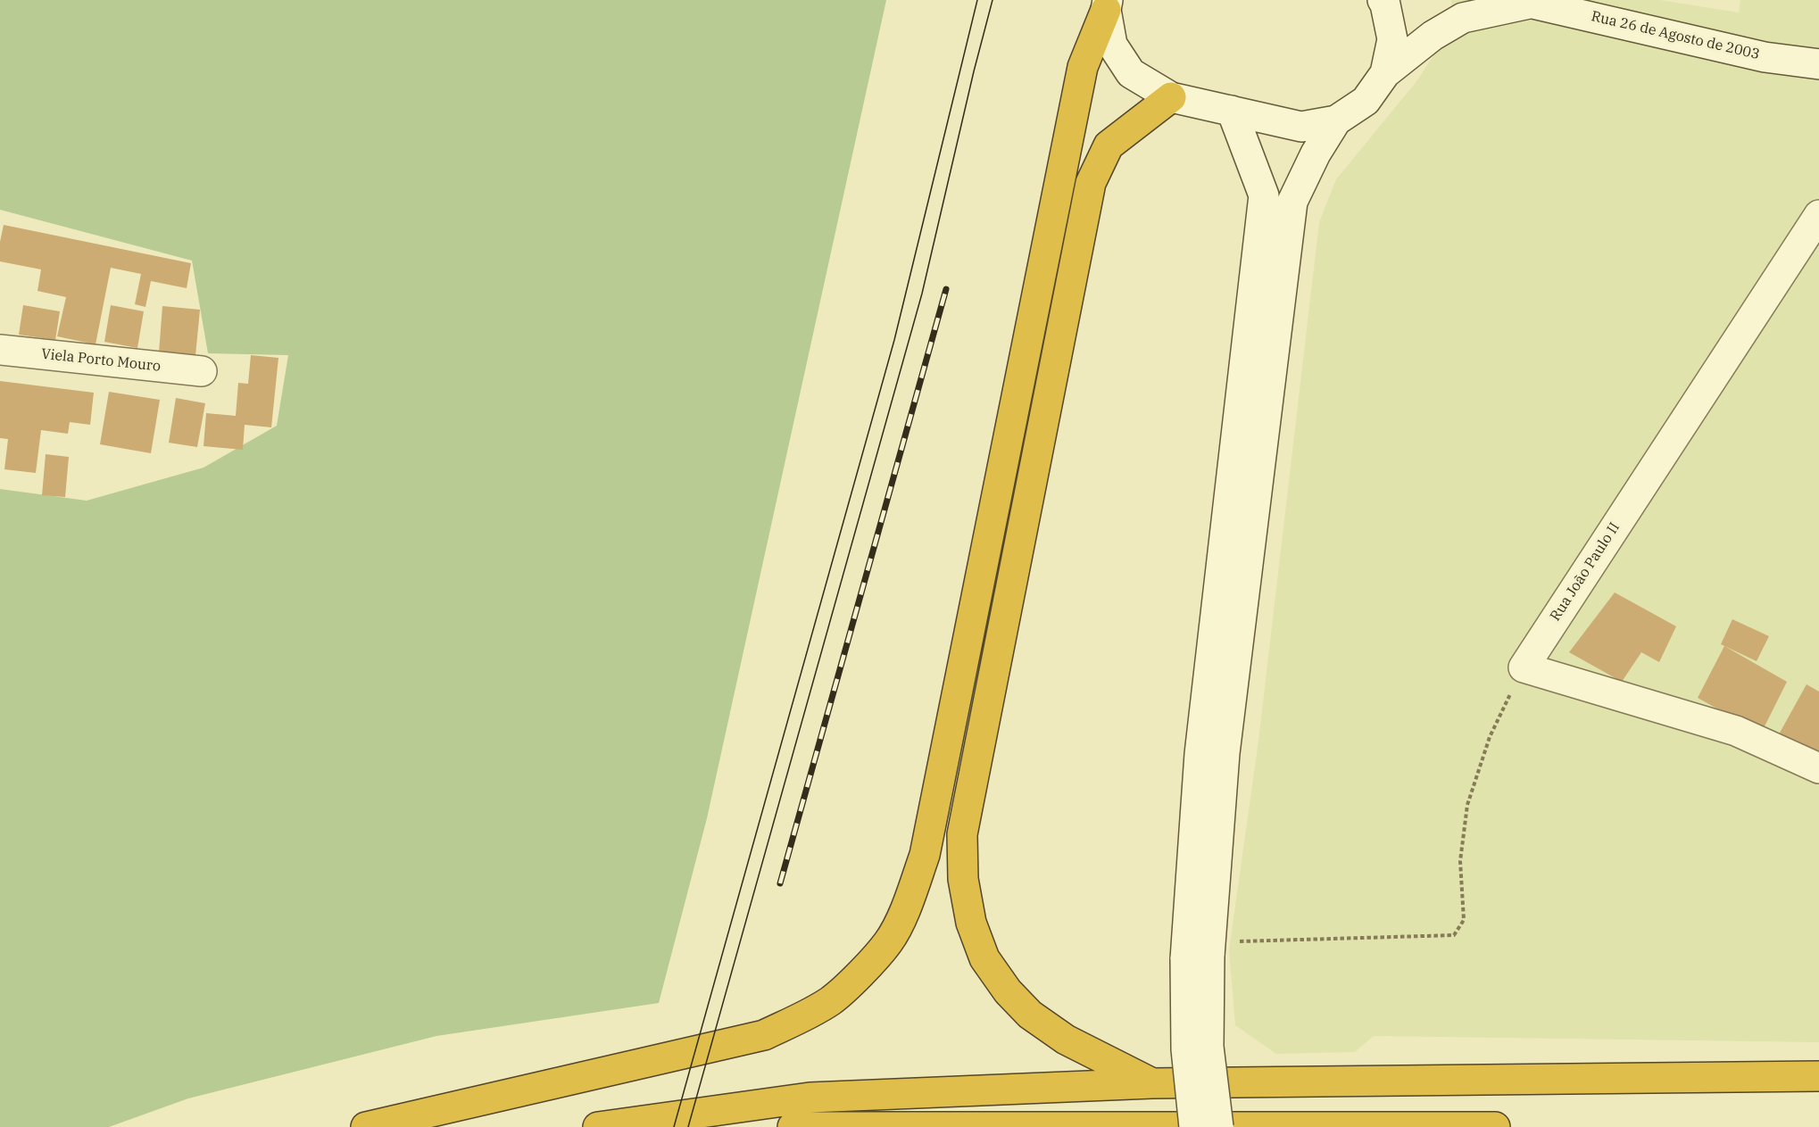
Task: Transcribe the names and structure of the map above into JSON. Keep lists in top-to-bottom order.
{
  "streets": {
    "main road": ["Rua 26 de Agosto de 2003", "Viela Porto Mouro", "Rua João Paulo II"]
  }
}
